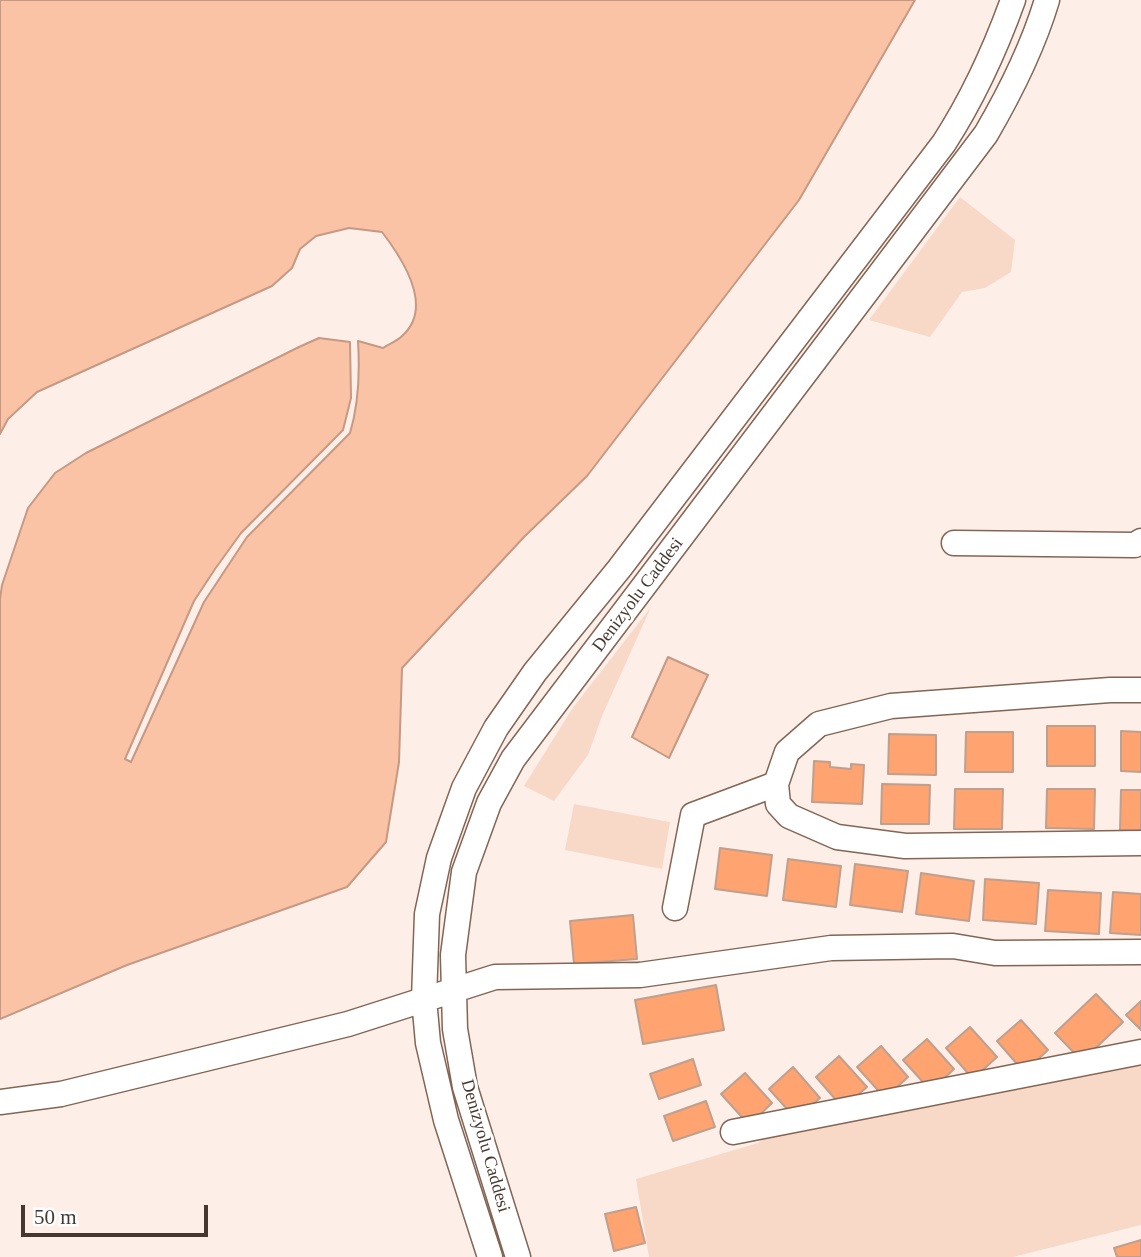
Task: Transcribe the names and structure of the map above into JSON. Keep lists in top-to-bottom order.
{
  "streets": {
    "street": ["Denizyolu Caddesi"]
  },
  "scale_bar": "50 m"
}
